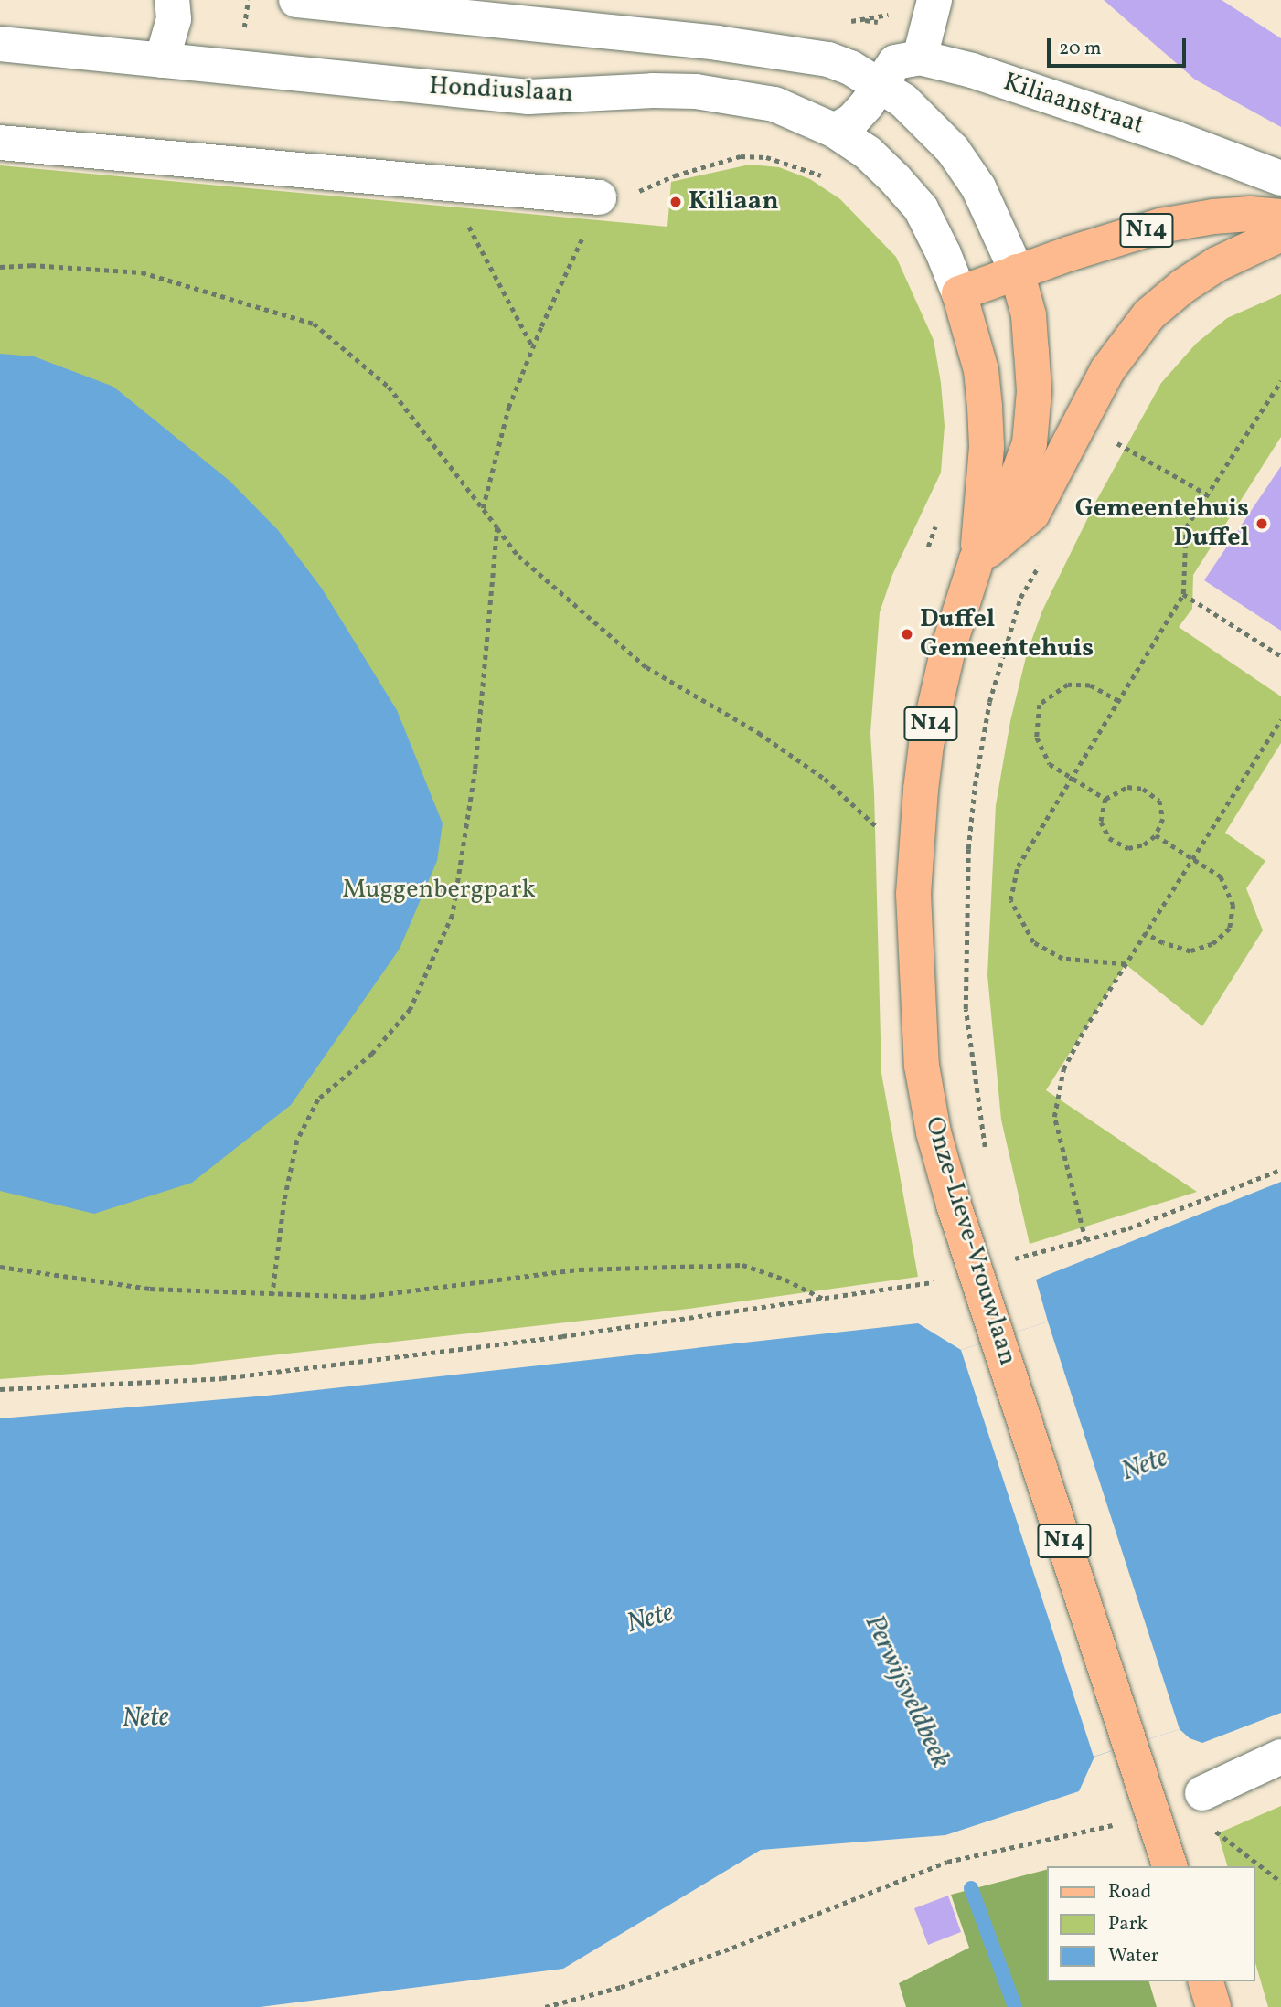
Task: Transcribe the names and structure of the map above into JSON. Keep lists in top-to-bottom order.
{
  "streets": {
    "main road": ["N14", "Onze-Lieve-Vrouwlaan"],
    "street": ["Hondiuslaan", "Kiliaanstraat"]
  },
  "crossings": [
    ["Hondiuslaan", "N14"],
    ["N14", "Onze-Lieve-Vrouwlaan"]
  ],
  "water": ["Nete", "Perwijsveldbeek"],
  "parks": ["Muggenbergpark"],
  "places": ["Kiliaan", "Gemeentehuis Duffel", "Duffel Gemeentehuis"],
  "legend": ["Road", "Park", "Water"],
  "scale_bar": "20 m"
}
